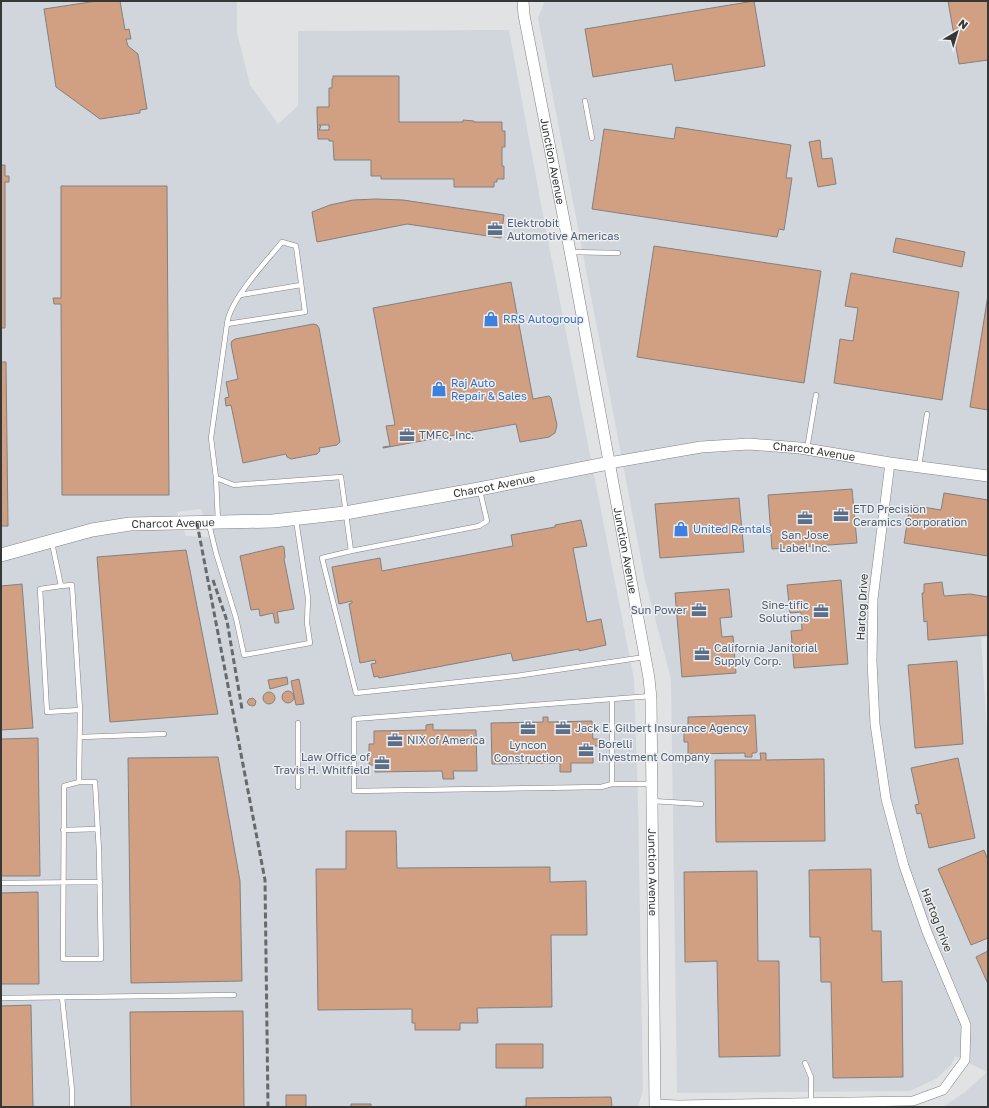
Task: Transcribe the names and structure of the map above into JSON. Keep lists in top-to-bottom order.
{
  "streets": {
    "main road": ["Charcot Avenue"],
    "street": ["Junction Avenue", "Hartog Drive"]
  },
  "crossings": [
    ["Junction Avenue", "Charcot Avenue"],
    ["Junction Avenue", "Hartog Drive"],
    ["Charcot Avenue", "Hartog Drive"]
  ],
  "places": {
    "office": [
      "Elektrobit Automotive Americas",
      "TMFC, Inc.",
      "ETD Precision Ceramics Corporation",
      "San Jose Label Inc.",
      "Sun Power",
      "Sine-tific Solutions",
      "California Janitorial Supply Corp.",
      "Lyncon Construction",
      "Jack E. Gilbert Insurance Agency",
      "NIX of America",
      "Borelli Investment Company",
      "Law Office of Travis H. Whitfield"
    ],
    "shop": ["RRS Autogroup", "Raj Auto Repair & Sales", "United Rentals"]
  },
  "north": "top right"
}
